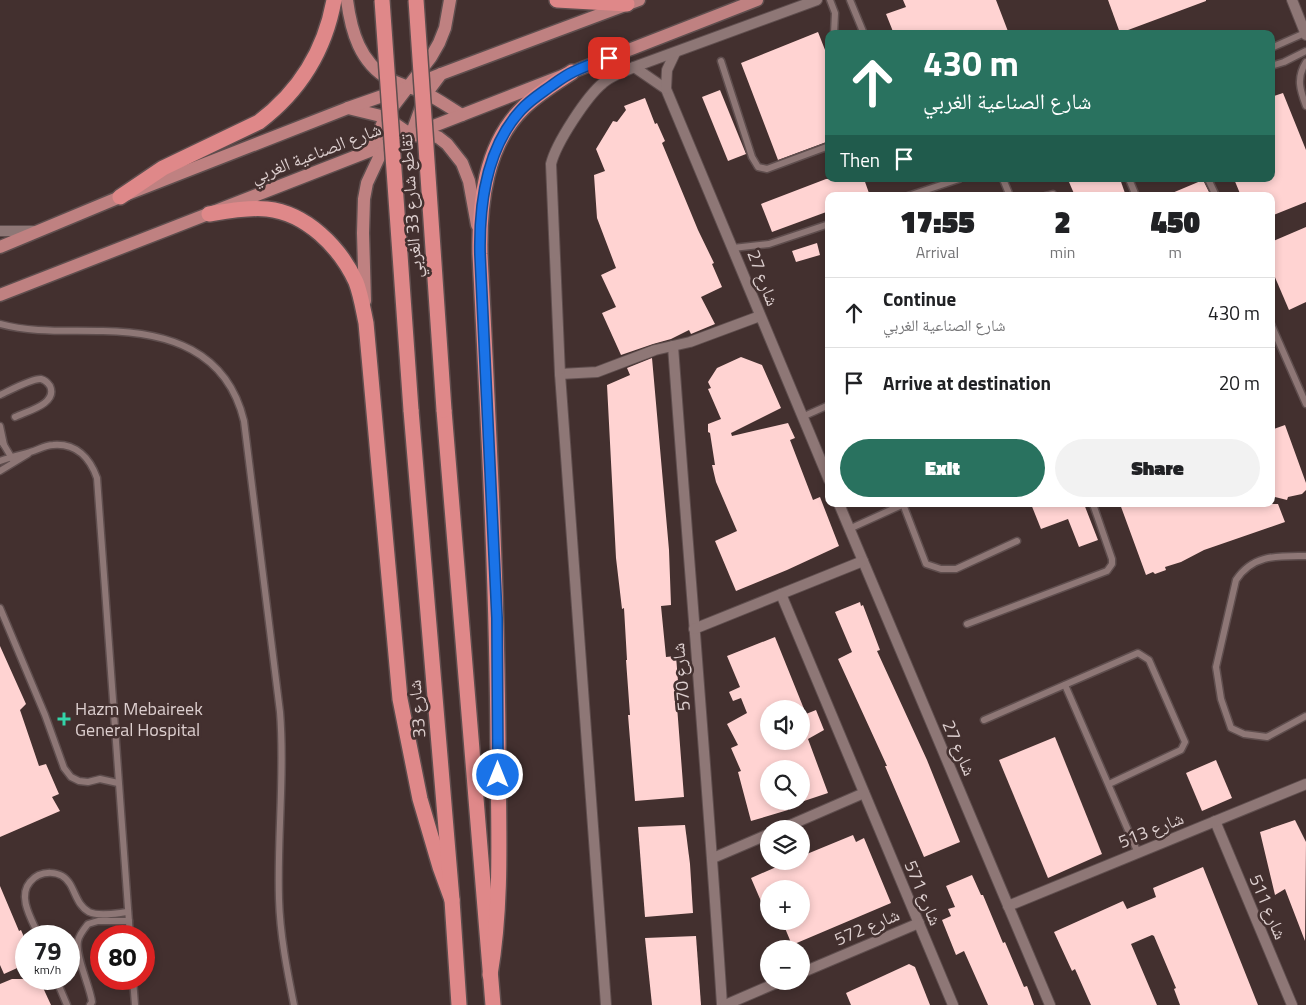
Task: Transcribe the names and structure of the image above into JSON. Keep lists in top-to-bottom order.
{
  "streets": {
    "highway": ["تقاطع شارع 33 الغربي", "شارع 33"],
    "main road": ["شارع الصناعية الغربي"],
    "street": [
      "شارع 27",
      "شارع 570",
      "شارع 513",
      "شارع 571",
      "شارع 511",
      "شارع 572"
    ]
  },
  "crossings": [
    ["تقاطع شارع 33 الغربي", "شارع 33"],
    ["شارع 27", "شارع 513"],
    ["شارع 513", "شارع 511"],
    ["شارع 571", "شارع 572"]
  ],
  "places": {
    "health": ["Hazm Mebaireek General Hospital"]
  },
  "page": {
    "turn": ["430 m", "شارع الصناعية الغربي"],
    "then": "Then",
    "eta": [
      "17:55",
      "Arrival",
      "2",
      "min",
      "450",
      "m"
    ],
    "list": [
      {
        "name": "Continue",
        "note": "شارع الصناعية الغربي",
        "value": "430 m"
      },
      {
        "name": "Arrive at destination",
        "value": "20 m"
      }
    ],
    "buttons": ["Exit", "Share"],
    "map_buttons": ["+", "−"],
    "speed": "79 km/h",
    "limit": "80"
  }
}
